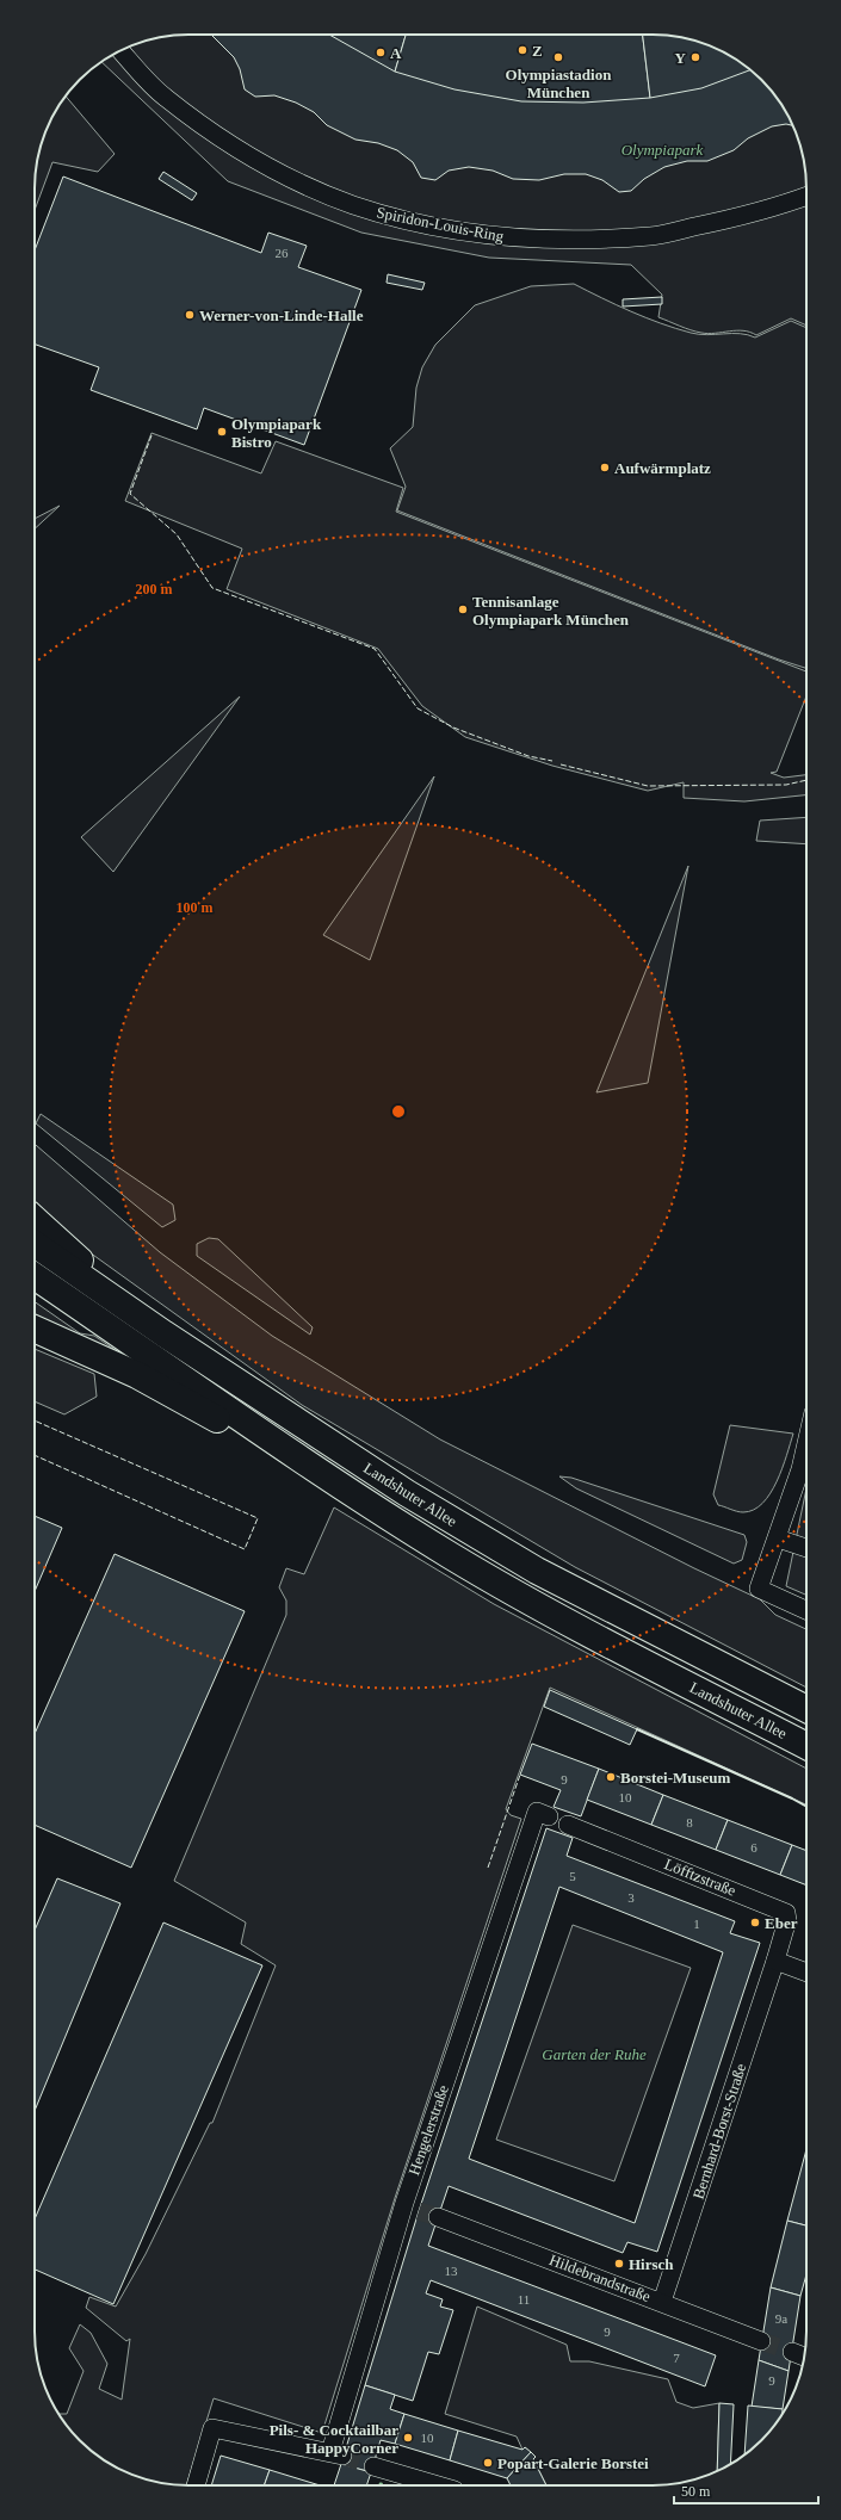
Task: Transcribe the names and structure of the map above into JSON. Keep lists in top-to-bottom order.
{
  "streets": {
    "highway": ["Landshuter Allee"],
    "street": [
      "Spiridon-Louis-Ring",
      "Löfftzstraße",
      "Hengelerstraße",
      "Bernhard-Borst-Straße",
      "Hildebrandstraße"
    ]
  },
  "crossings": [
    ["Löfftzstraße", "Bernhard-Borst-Straße"],
    ["Bernhard-Borst-Straße", "Hildebrandstraße"]
  ],
  "parks": ["Olympiapark", "Garten der Ruhe"],
  "places": [
    "Z",
    "A",
    "Olympiastadion München",
    "Y",
    "Werner-von-Linde-Halle",
    "Olympiapark Bistro",
    "Aufwärmplatz",
    "Tennisanlage Olympiapark München",
    "Borstei-Museum",
    "Eber",
    "Hirsch",
    "Pils- & Cocktailbar HappyCorner",
    "Popart-Galerie Borstei"
  ],
  "house_numbers": [
    "26",
    "9",
    "10",
    "8",
    "6",
    "5",
    "3",
    "1",
    "13",
    "11",
    "9a",
    "9",
    "7",
    "9",
    "10"
  ],
  "scale_bar": "50 m",
  "rings": ["200 m", "100 m"]
}
